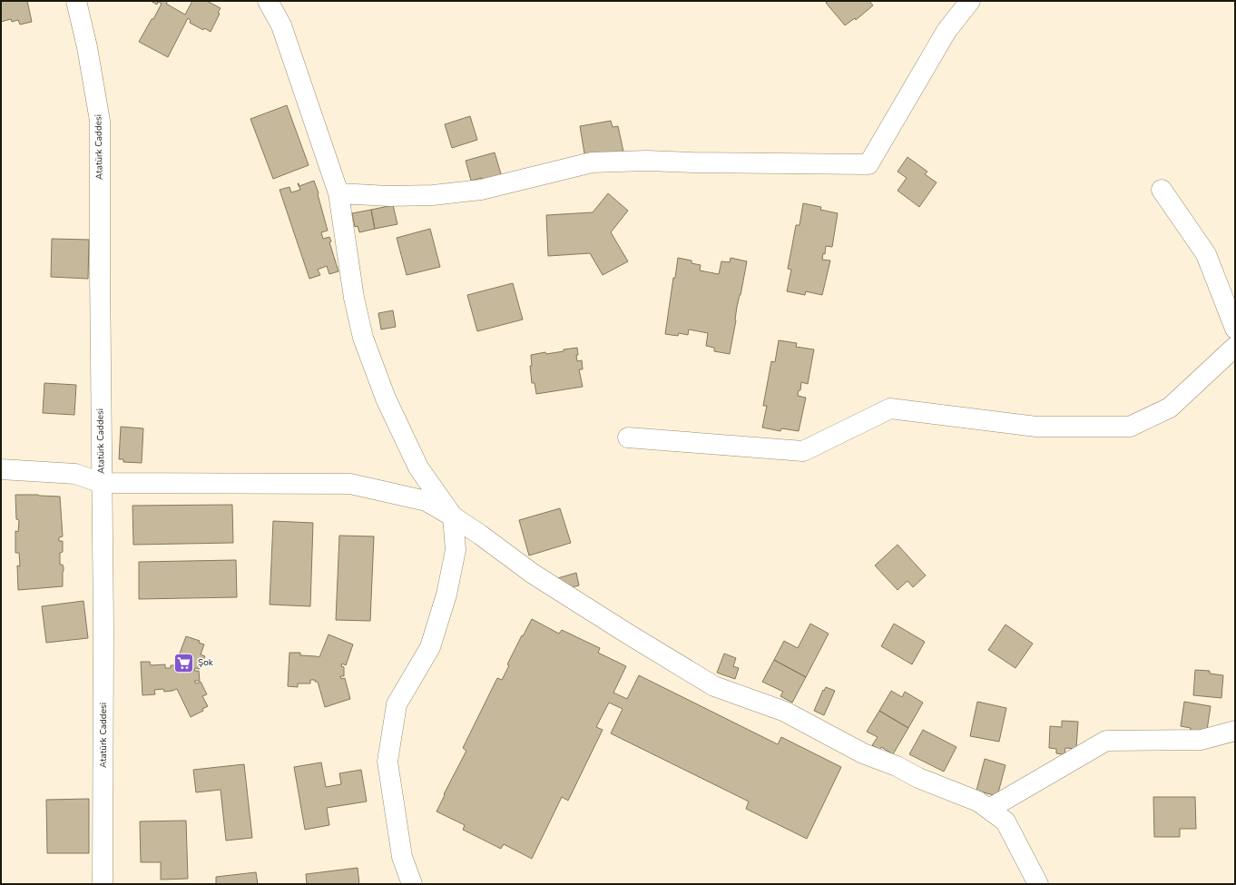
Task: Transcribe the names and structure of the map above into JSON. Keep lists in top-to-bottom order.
{
  "streets": {
    "street": ["Atatürk Caddesi"]
  },
  "places": {
    "supermarket": ["Şok"]
  }
}
